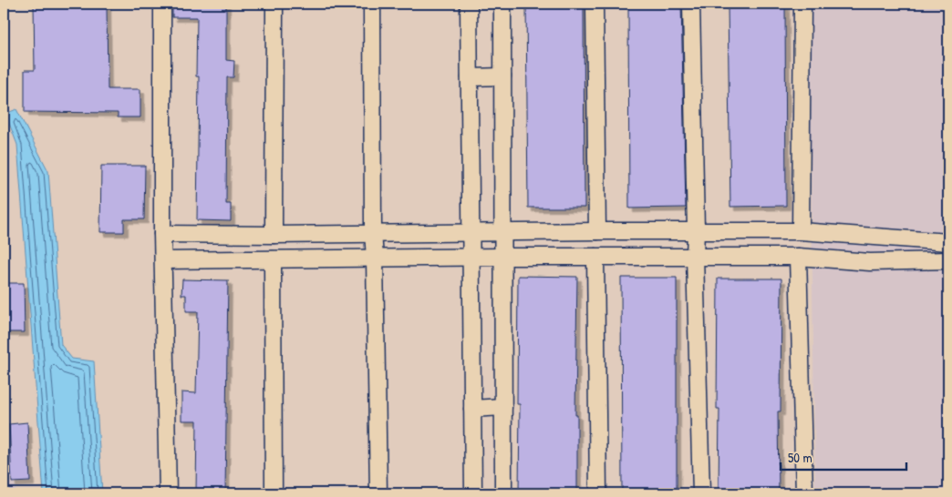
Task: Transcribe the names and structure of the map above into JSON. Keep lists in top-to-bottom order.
{
  "scale_bar": "50 m"
}
